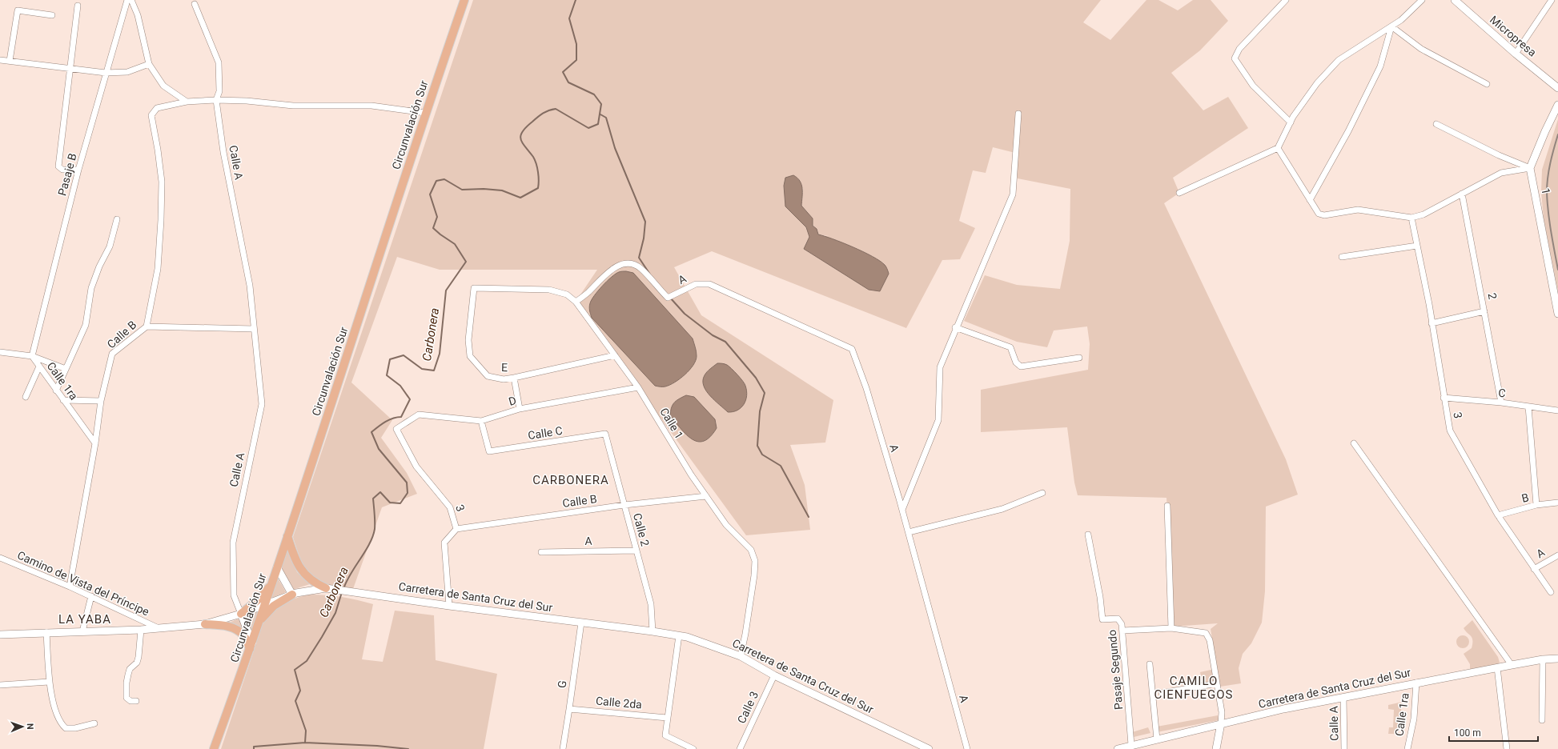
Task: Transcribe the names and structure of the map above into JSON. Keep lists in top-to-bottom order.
{
  "streets": {
    "main road": [
      "Micropresa",
      "Circunvalación Sur",
      "1",
      "Carretera de Santa Cruz del Sur"
    ],
    "street": [
      "Calle A",
      "Pasaje B",
      "A",
      "2",
      "Calle B",
      "E",
      "Calle 1ra",
      "C",
      "D",
      "3",
      "Calle 1",
      "Calle C",
      "B",
      "Calle 2",
      "Camino de Vista del Príncipe",
      "Pasaje Segundo",
      "G",
      "Calle 2da",
      "Calle 3"
    ]
  },
  "crossings": [
    ["Circunvalación Sur", "Carretera de Santa Cruz del Sur"],
    ["Calle A", "Carretera de Santa Cruz del Sur"],
    ["Pasaje B", "Calle 1ra"],
    ["A", "3"],
    ["A", "Calle 1"],
    ["A", "Calle 2"],
    ["2", "C"],
    ["Calle B", "Calle 1ra"],
    ["Calle B", "3"],
    ["Calle B", "Calle 1"],
    ["Calle B", "Calle 2"],
    ["Calle B", "Camino de Vista del Príncipe"],
    ["E", "Calle 1"],
    ["Calle 1ra", "Carretera de Santa Cruz del Sur"],
    ["C", "3"],
    ["D", "3"],
    ["D", "Calle 1"],
    ["D", "Calle C"],
    ["3", "B"],
    ["3", "Carretera de Santa Cruz del Sur"],
    ["Calle 1", "Carretera de Santa Cruz del Sur"],
    ["Calle C", "Calle 2"],
    ["Calle 2", "Carretera de Santa Cruz del Sur"],
    ["Camino de Vista del Príncipe", "Carretera de Santa Cruz del Sur"],
    ["Carretera de Santa Cruz del Sur", "Pasaje Segundo"],
    ["Carretera de Santa Cruz del Sur", "G"],
    ["Carretera de Santa Cruz del Sur", "Calle 3"],
    ["G", "Calle 2da"]
  ],
  "districts": ["CARBONERA", "LA YABA", "CAMILO CIENFUEGOS"],
  "water": ["Carbonera"],
  "scale_bar": "100 m",
  "north": "right"
}
